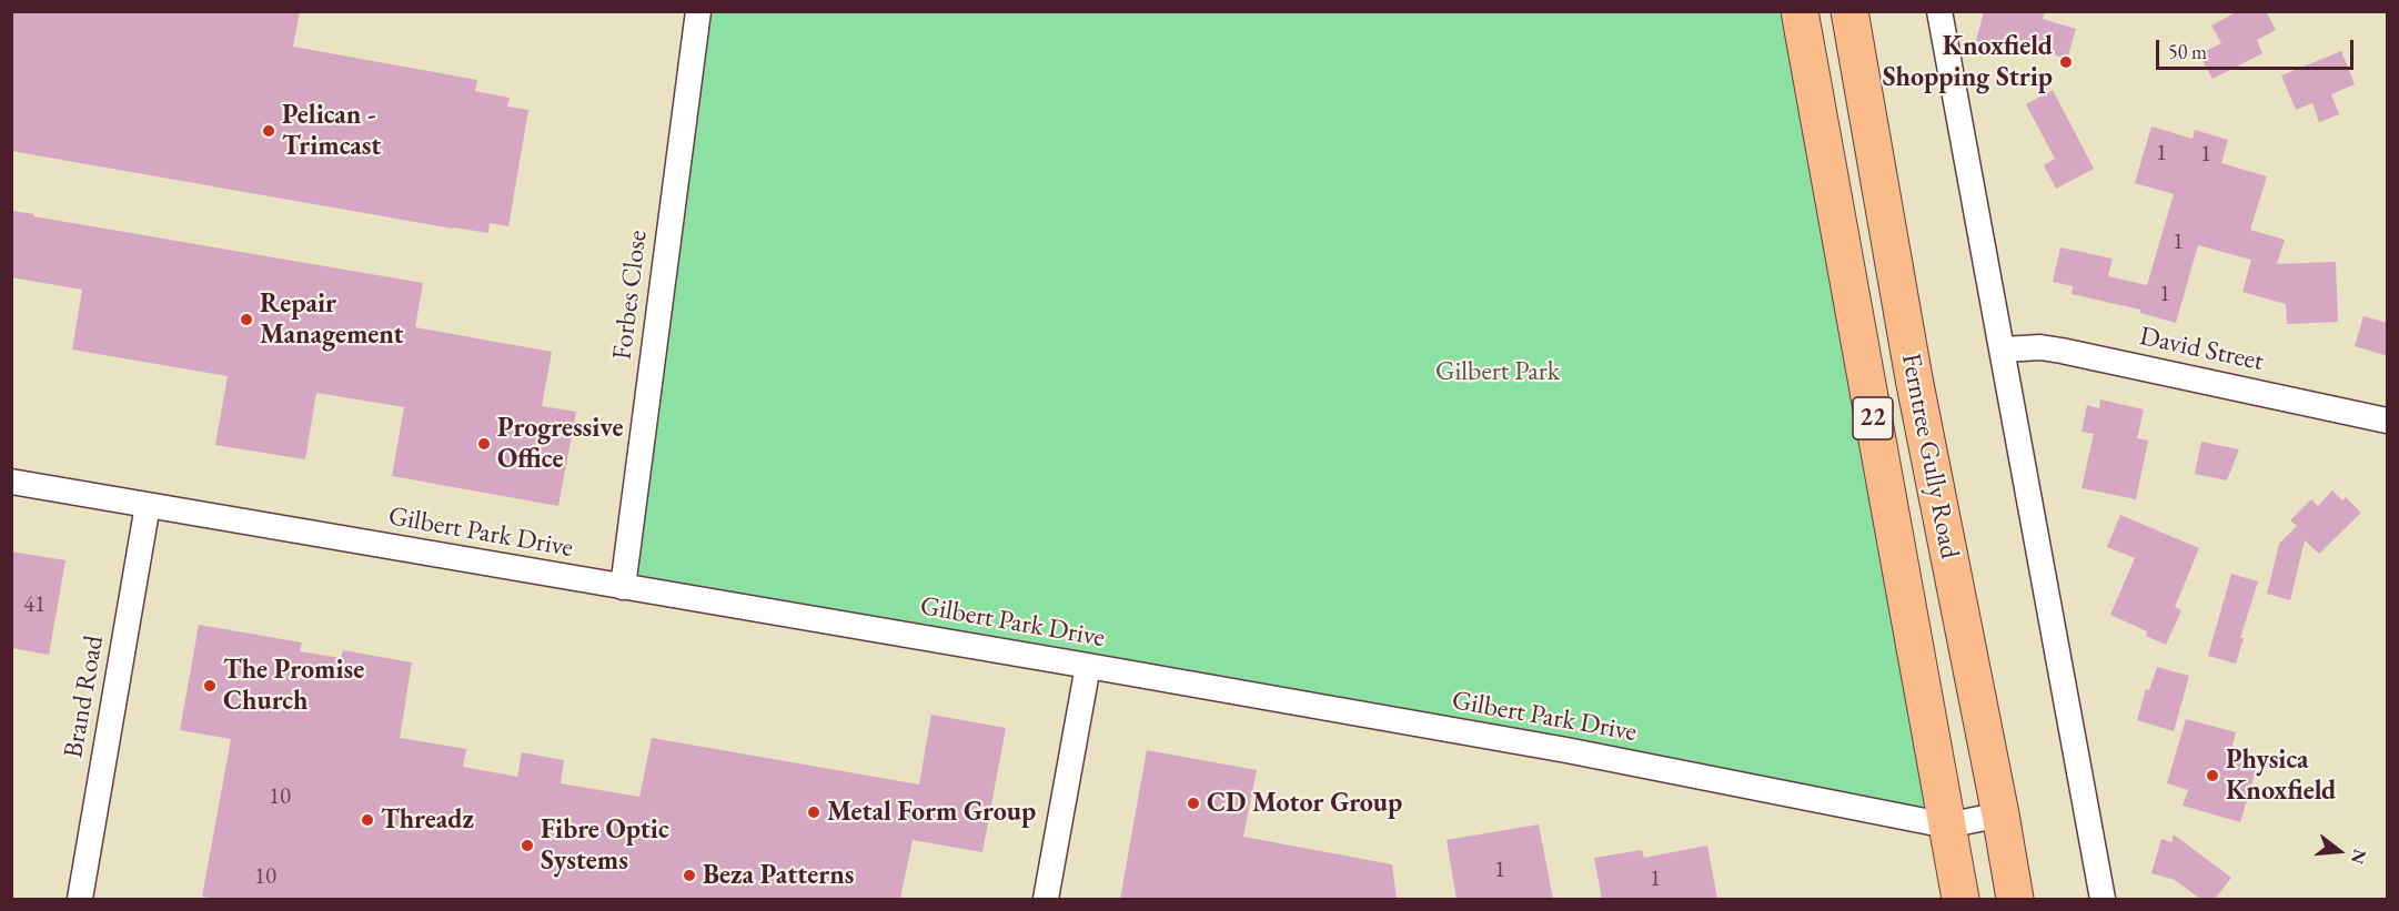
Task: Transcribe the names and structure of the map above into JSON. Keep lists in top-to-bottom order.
{
  "streets": {
    "main road": ["22", "Ferntree Gully Road"],
    "street": [
      "Forbes Close",
      "David Street",
      "Gilbert Park Drive",
      "Brand Road"
    ]
  },
  "crossings": [
    ["Forbes Close", "Gilbert Park Drive"],
    ["Ferntree Gully Road", "Gilbert Park Drive"],
    ["Gilbert Park Drive", "Brand Road"]
  ],
  "parks": ["Gilbert Park"],
  "places": [
    "Knoxfield Shopping Strip",
    "Pelican - Trimcast",
    "Repair Management",
    "Progressive Office",
    "The Promise Church",
    "Physica Knoxfield",
    "CD Motor Group",
    "Metal Form Group",
    "Threadz",
    "Fibre Optic Systems",
    "Beza Patterns"
  ],
  "house_numbers": [
    "1",
    "1",
    "1",
    "1",
    "41",
    "10",
    "1",
    "10",
    "1"
  ],
  "scale_bar": "50 m",
  "north": "right"
}
